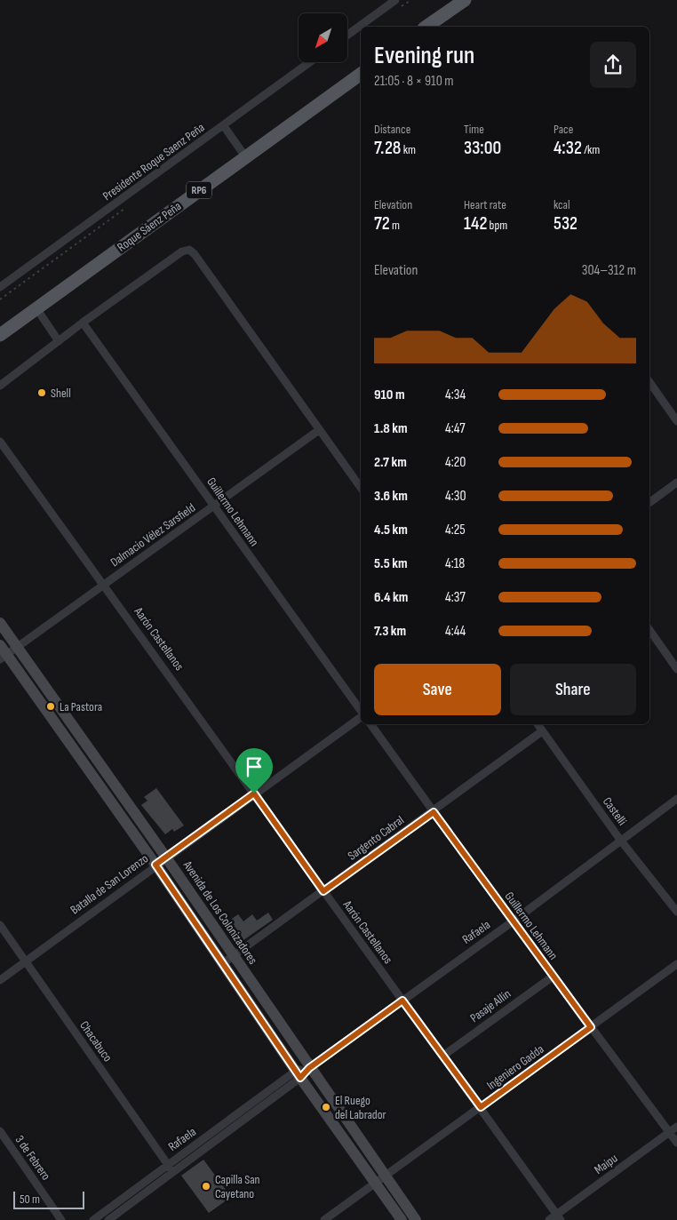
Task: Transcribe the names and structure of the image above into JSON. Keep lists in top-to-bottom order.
{
  "streets": {
    "main road": ["RP6", "Roque Sáenz Peña", "Avenida de Los Colonizadores"],
    "street": [
      "Presidente Roque Saenz Peña",
      "Guillermo Lehmann",
      "Dalmacio Vélez Sarsfield",
      "Aarón Castellanos",
      "Castelli",
      "Sargento Cabral",
      "Batalla de San Lorenzo",
      "Rafaela",
      "Pasaje Allin",
      "Chacabuco",
      "Ingeniero Gadda",
      "3 de Febrero",
      "Maipu"
    ]
  },
  "crossings": [
    ["Guillermo Lehmann", "Dalmacio Vélez Sarsfield"],
    ["Guillermo Lehmann", "Sargento Cabral"],
    ["Guillermo Lehmann", "Rafaela"],
    ["Guillermo Lehmann", "Pasaje Allin"],
    ["Guillermo Lehmann", "Ingeniero Gadda"],
    ["Guillermo Lehmann", "Maipu"],
    ["Dalmacio Vélez Sarsfield", "Aarón Castellanos"],
    ["Dalmacio Vélez Sarsfield", "Avenida de Los Colonizadores"],
    ["Aarón Castellanos", "Sargento Cabral"],
    ["Aarón Castellanos", "Batalla de San Lorenzo"],
    ["Aarón Castellanos", "Rafaela"],
    ["Aarón Castellanos", "Pasaje Allin"],
    ["Aarón Castellanos", "Ingeniero Gadda"],
    ["Aarón Castellanos", "Maipu"],
    ["Castelli", "Sargento Cabral"],
    ["Castelli", "Rafaela"],
    ["Sargento Cabral", "Avenida de Los Colonizadores"],
    ["Batalla de San Lorenzo", "Avenida de Los Colonizadores"],
    ["Batalla de San Lorenzo", "Chacabuco"],
    ["Avenida de Los Colonizadores", "Rafaela"],
    ["Avenida de Los Colonizadores", "Ingeniero Gadda"],
    ["Rafaela", "Chacabuco"]
  ],
  "places": [
    "Shell",
    "La Pastora",
    "El Ruego del Labrador",
    "Capilla San Cayetano"
  ],
  "scale_bar": "50 m",
  "north": "bottom left",
  "page": {
    "heading": ["Evening run", "21:05 · 8 × 910 m"],
    "stats": [
      ["Distance", "7.28 km"],
      ["Time", "33:00"],
      ["Pace", "4:32 /km"],
      ["Elevation", "72 m"],
      ["Heart rate", "142 bpm"],
      ["kcal", "532"]
    ],
    "chart": ["Elevation", "304–312 m"],
    "list": [
      {
        "name": "910 m",
        "note": "4:34"
      },
      {
        "name": "1.8 km",
        "note": "4:47"
      },
      {
        "name": "2.7 km",
        "note": "4:20"
      },
      {
        "name": "3.6 km",
        "note": "4:30"
      },
      {
        "name": "4.5 km",
        "note": "4:25"
      },
      {
        "name": "5.5 km",
        "note": "4:18"
      },
      {
        "name": "6.4 km",
        "note": "4:37"
      },
      {
        "name": "7.3 km",
        "note": "4:44"
      }
    ],
    "buttons": ["Save", "Share"],
    "scale": "50 m"
  }
}
